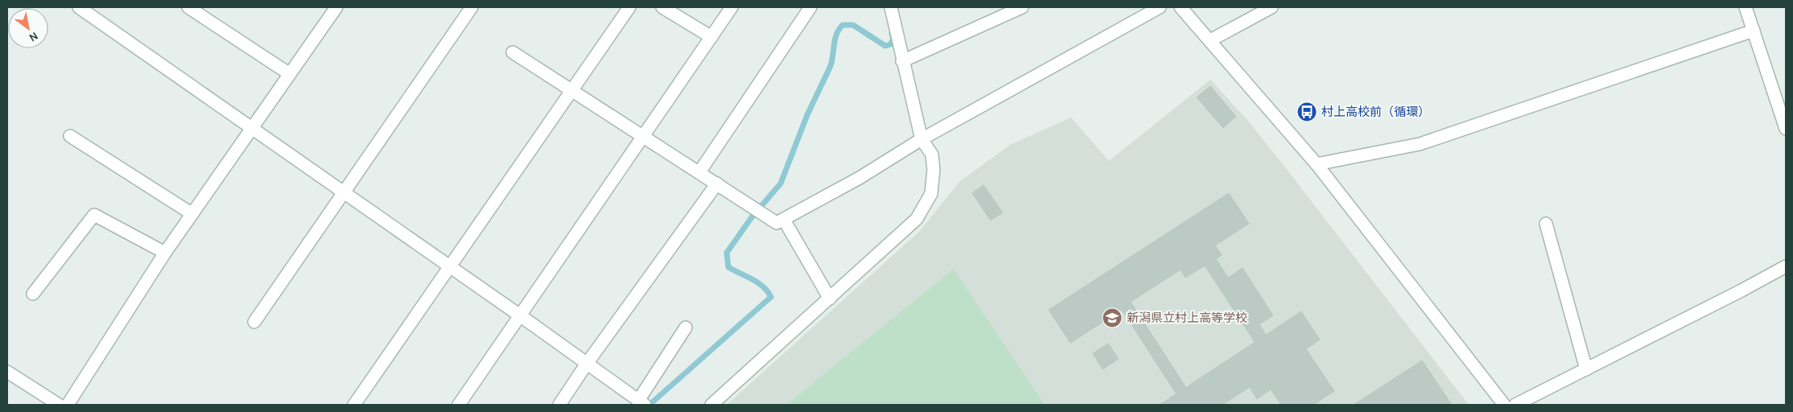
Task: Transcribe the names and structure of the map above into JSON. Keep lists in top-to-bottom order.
{
  "places": {
    "bus stop": ["村上高校前（循環）"],
    "school or university": ["新潟県立村上高等学校"]
  },
  "north": "bottom right"
}
